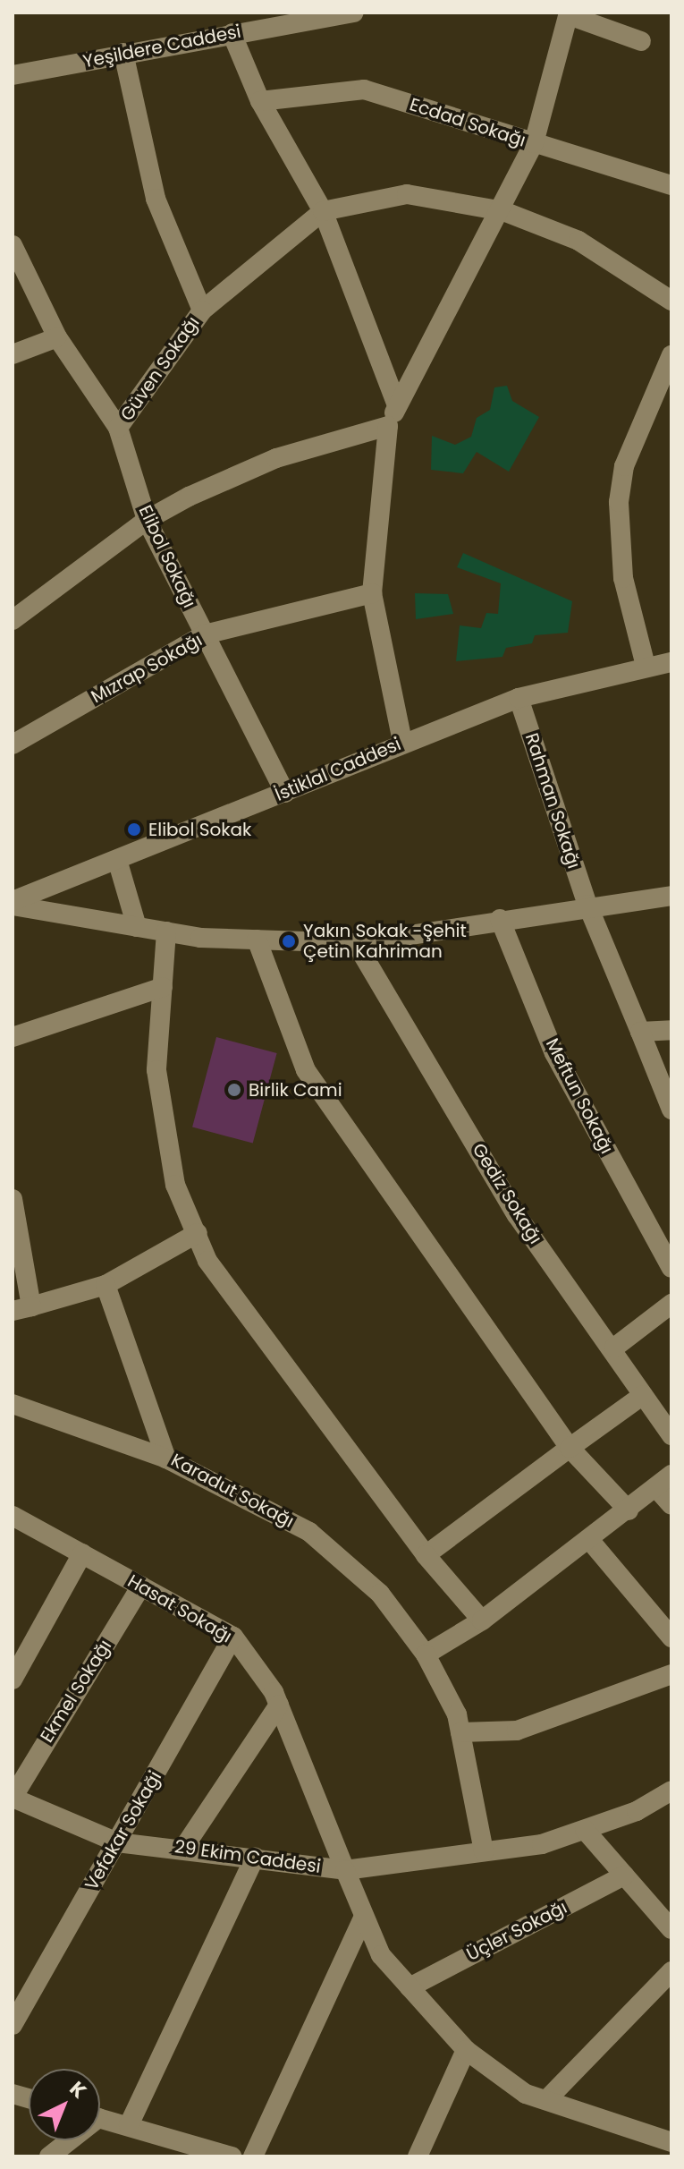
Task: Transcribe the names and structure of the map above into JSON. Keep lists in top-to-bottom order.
{
  "streets": {
    "street": [
      "Yeşildere Caddesi",
      "Ecdad Sokağı",
      "Güven Sokağı",
      "Elibol Sokağı",
      "Mızrap Sokağı",
      "İstiklal Caddesi",
      "Rahman Sokağı",
      "Meftun Sokağı",
      "Gediz Sokağı",
      "Karadut Sokağı",
      "Hasat Sokağı",
      "Ekmel Sokağı",
      "Vefakar Sokaği",
      "29 Ekim Caddesi",
      "Üçler Sokağı"
    ]
  },
  "crossings": [
    ["Güven Sokağı", "Elibol Sokağı"],
    ["Elibol Sokağı", "Mızrap Sokağı"],
    ["Elibol Sokağı", "İstiklal Caddesi"],
    ["İstiklal Caddesi", "Rahman Sokağı"],
    ["Hasat Sokağı", "Ekmel Sokağı"],
    ["Hasat Sokağı", "Vefakar Sokaği"],
    ["Hasat Sokağı", "29 Ekim Caddesi"],
    ["Ekmel Sokağı", "29 Ekim Caddesi"],
    ["Vefakar Sokaği", "29 Ekim Caddesi"],
    ["29 Ekim Caddesi", "Üçler Sokağı"]
  ],
  "places": ["Elibol Sokak", "Yakın Sokak -Şehit Çetin Kahriman", "Birlik Cami"],
  "north": "top right"
}
